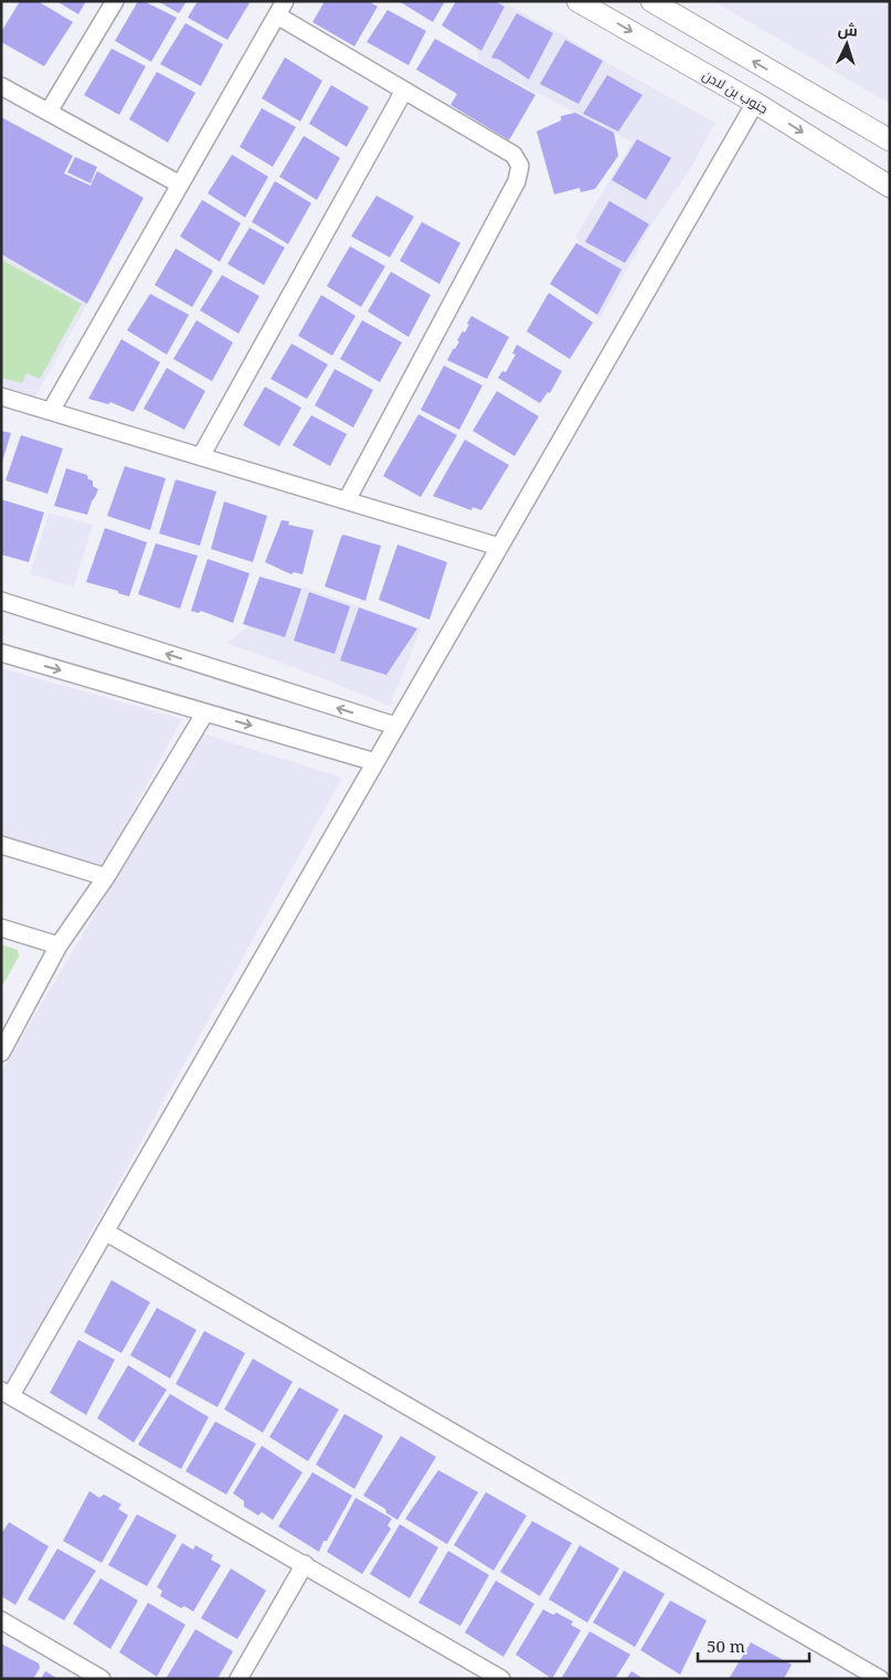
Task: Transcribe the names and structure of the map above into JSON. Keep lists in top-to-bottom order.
{
  "streets": {
    "street": ["جنوب بن لادن"]
  },
  "scale_bar": "50 m",
  "north": "top"
}
